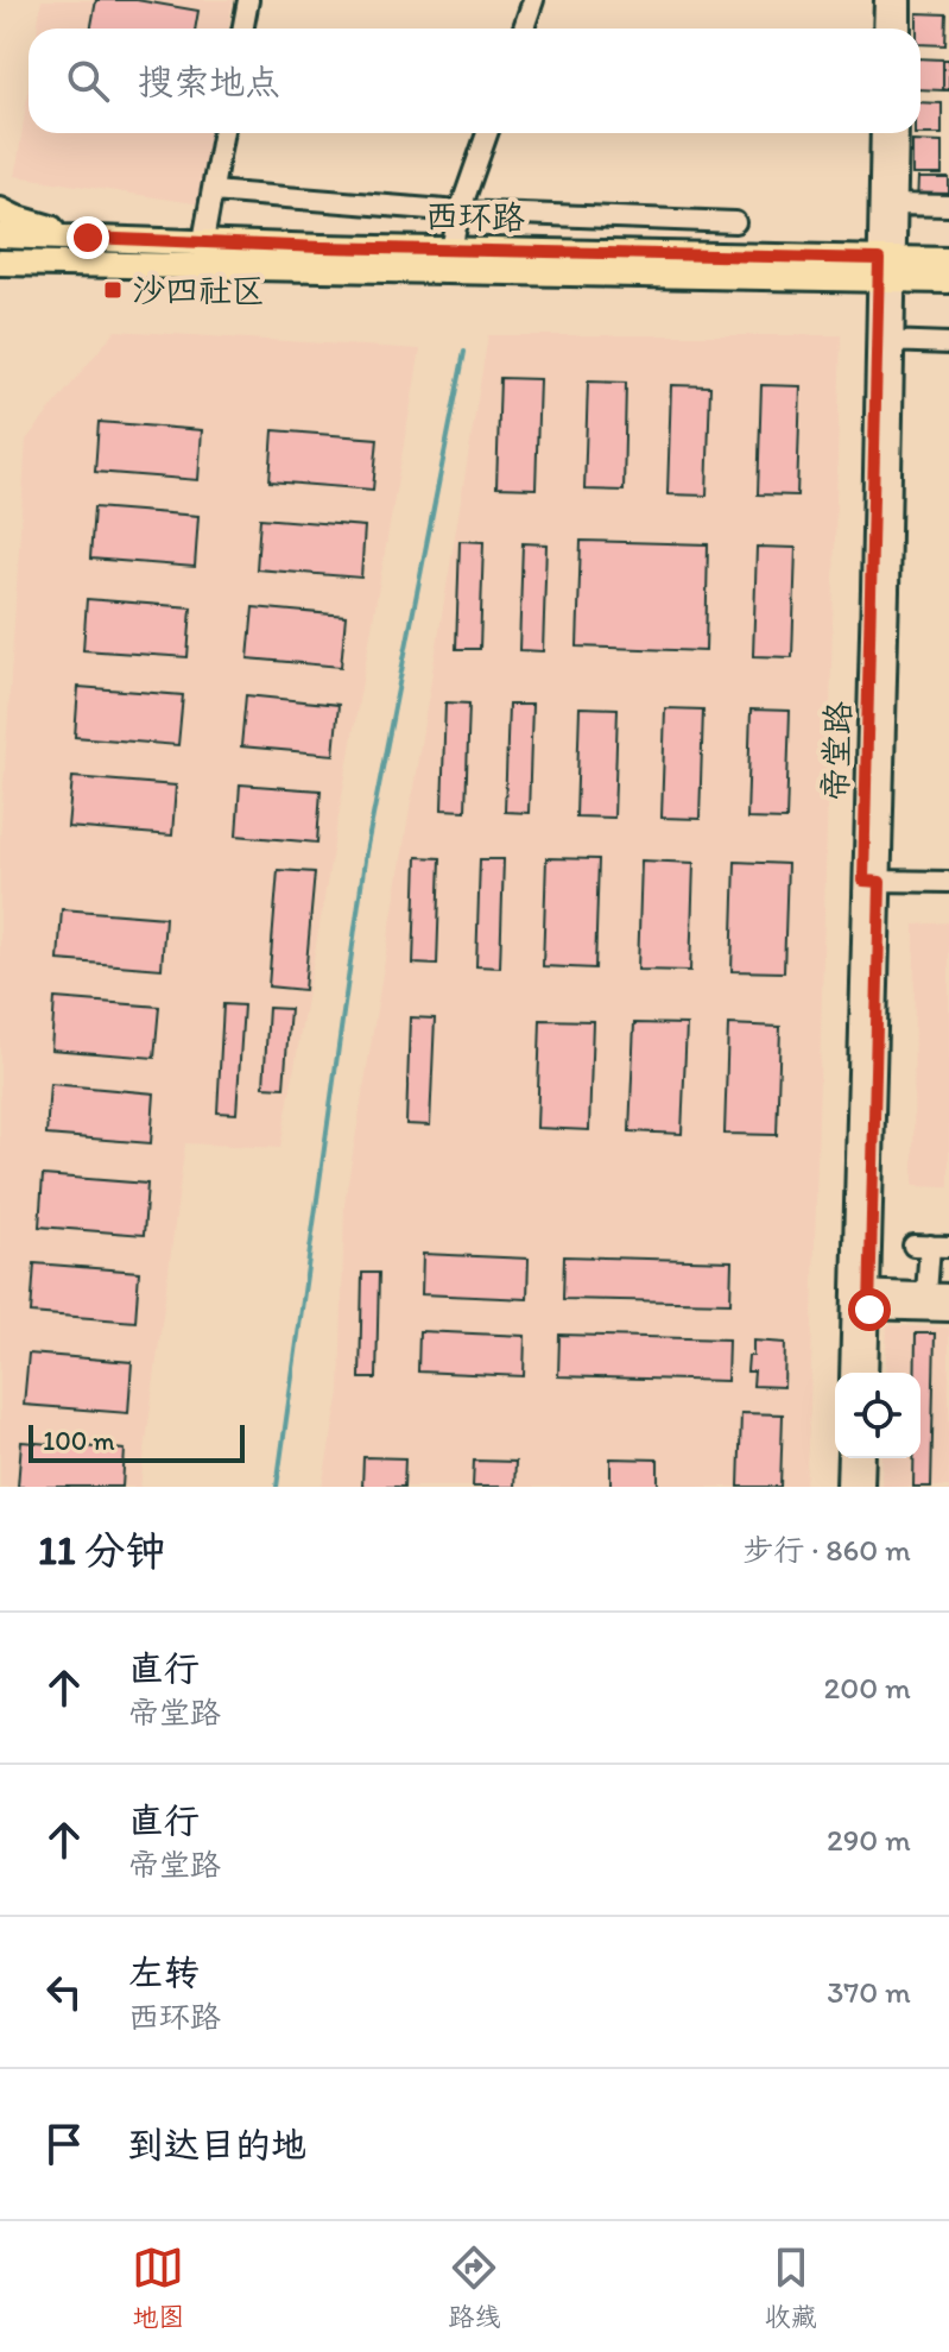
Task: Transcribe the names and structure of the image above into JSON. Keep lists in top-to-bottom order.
{
  "streets": {
    "main road": ["西环路"],
    "street": ["帝堂路"]
  },
  "crossings": [
    ["西环路", "帝堂路"]
  ],
  "places": {
    "transit": ["沙四社区"]
  },
  "scale_bar": "100 m",
  "page": {
    "search": "搜索地点",
    "scale": "100 m",
    "heading": ["11 分钟", "步行 · 860 m"],
    "list": [
      ["直行", "帝堂路", "200 m"],
      ["直行", "帝堂路", "290 m"],
      ["左转", "西环路", "370 m"],
      "到达目的地"
    ],
    "nav": ["地图", "路线", "收藏"]
  }
}
